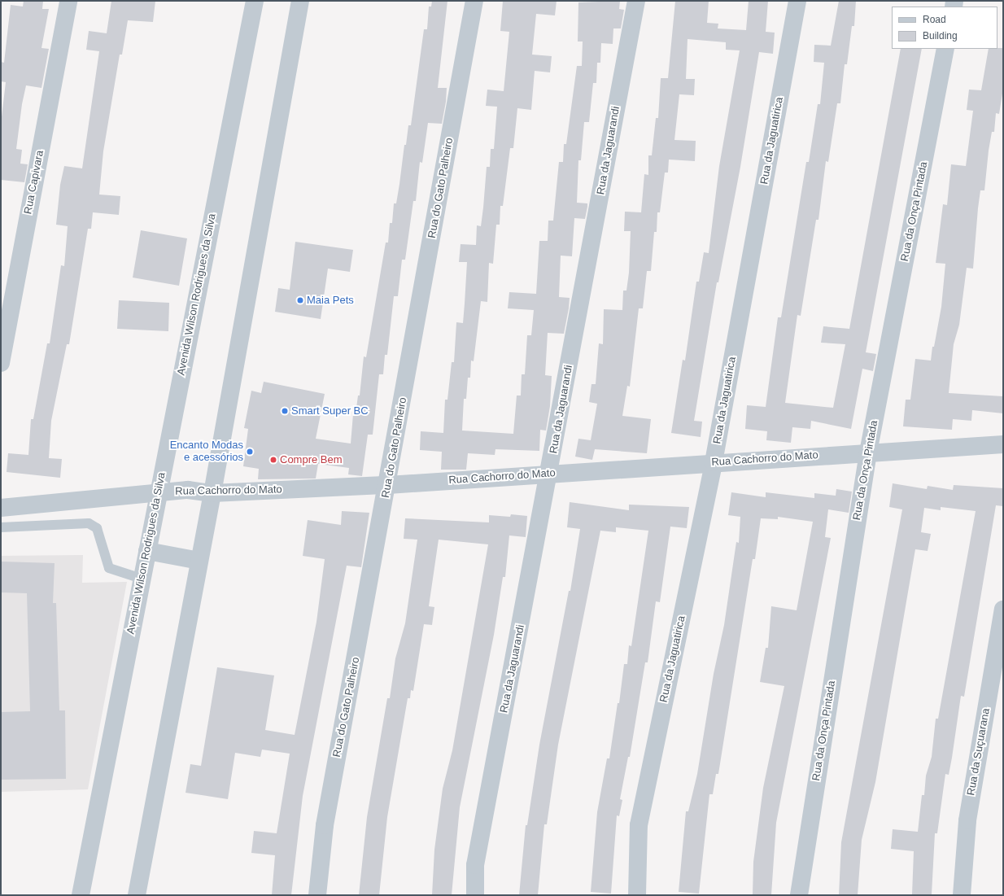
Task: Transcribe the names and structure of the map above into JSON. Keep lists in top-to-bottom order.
{
  "streets": {
    "street": [
      "Rua da Jaguatirica",
      "Rua da Jaguarandi",
      "Rua Capivara",
      "Rua do Gato Palheiro",
      "Rua da Onça Pintada",
      "Avenida Wilson Rodrigues da Silva",
      "Rua Cachorro do Mato",
      "Rua da Suçuarana"
    ]
  },
  "crossings": [
    ["Rua da Jaguatirica", "Rua Cachorro do Mato"],
    ["Rua da Jaguarandi", "Rua Cachorro do Mato"],
    ["Rua do Gato Palheiro", "Rua Cachorro do Mato"],
    ["Rua da Onça Pintada", "Rua Cachorro do Mato"],
    ["Avenida Wilson Rodrigues da Silva", "Rua Cachorro do Mato"]
  ],
  "places": [
    "Maia Pets",
    "Smart Super BC",
    "Encanto Modas e acessórios",
    "Compre Bem"
  ],
  "legend": ["Road", "Building"]
}
